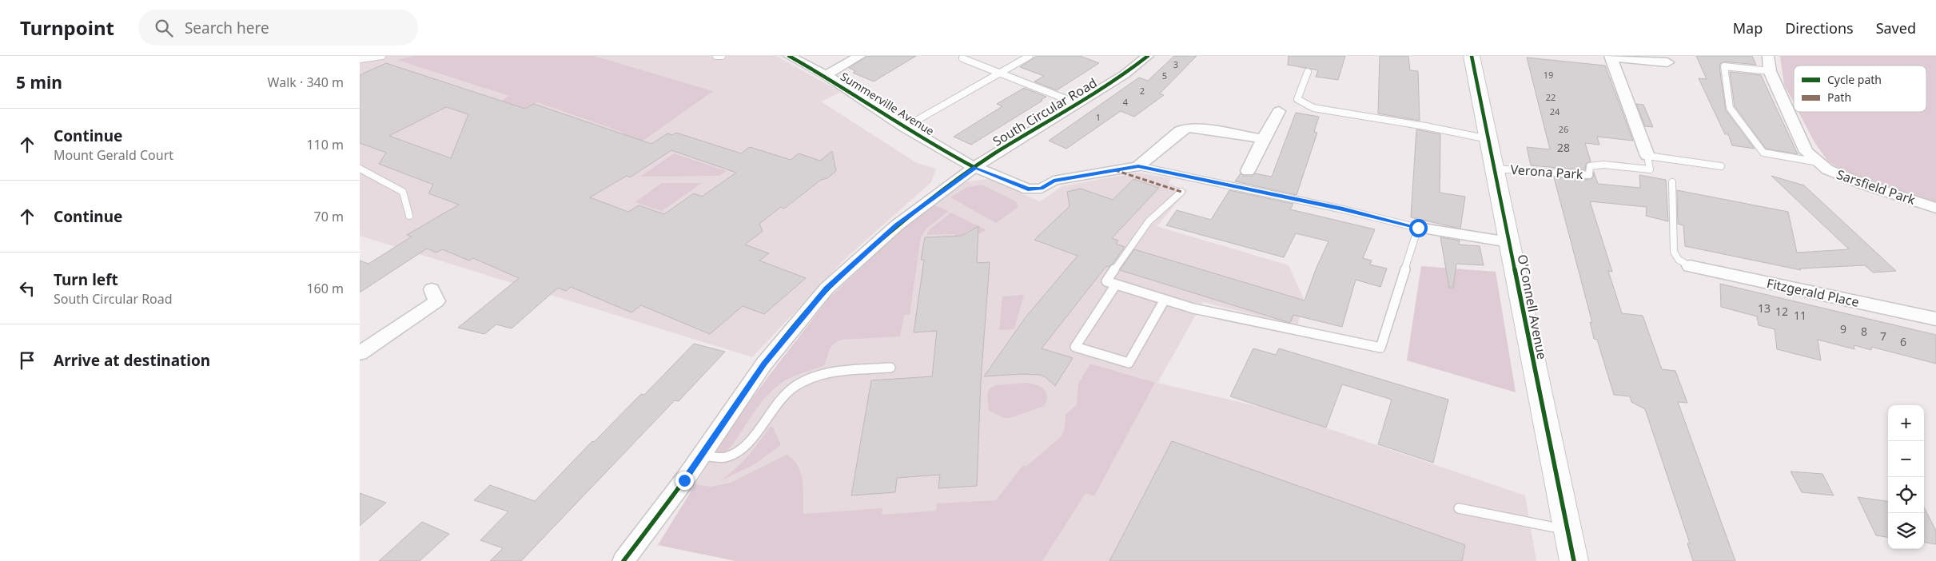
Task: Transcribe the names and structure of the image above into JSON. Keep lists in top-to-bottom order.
{
  "streets": {
    "main road": ["O'Connell Avenue"],
    "street": [
      "Summerville Avenue",
      "South Circular Road",
      "Sarsfield Park",
      "Fitzgerald Place"
    ],
    "lane": ["Verona Park"]
  },
  "crossings": [
    ["Summerville Avenue", "South Circular Road"],
    ["Verona Park", "O'Connell Avenue"]
  ],
  "house_numbers": [
    "3",
    "19",
    "5",
    "2",
    "22",
    "4",
    "24",
    "1",
    "26",
    "28",
    "13",
    "12",
    "11",
    "9",
    "8",
    "7",
    "6"
  ],
  "legend": ["Cycle path", "Path"],
  "page": {
    "header": "Turnpoint",
    "search": "Search here",
    "nav": ["Map", "Directions", "Saved"],
    "heading": ["5 min", "Walk · 340 m"],
    "list": [
      ["Continue", "Mount Gerald Court", "110 m"],
      ["Continue", "70 m"],
      ["Turn left", "South Circular Road", "160 m"],
      "Arrive at destination"
    ],
    "map_buttons": ["+", "−"]
  }
}
